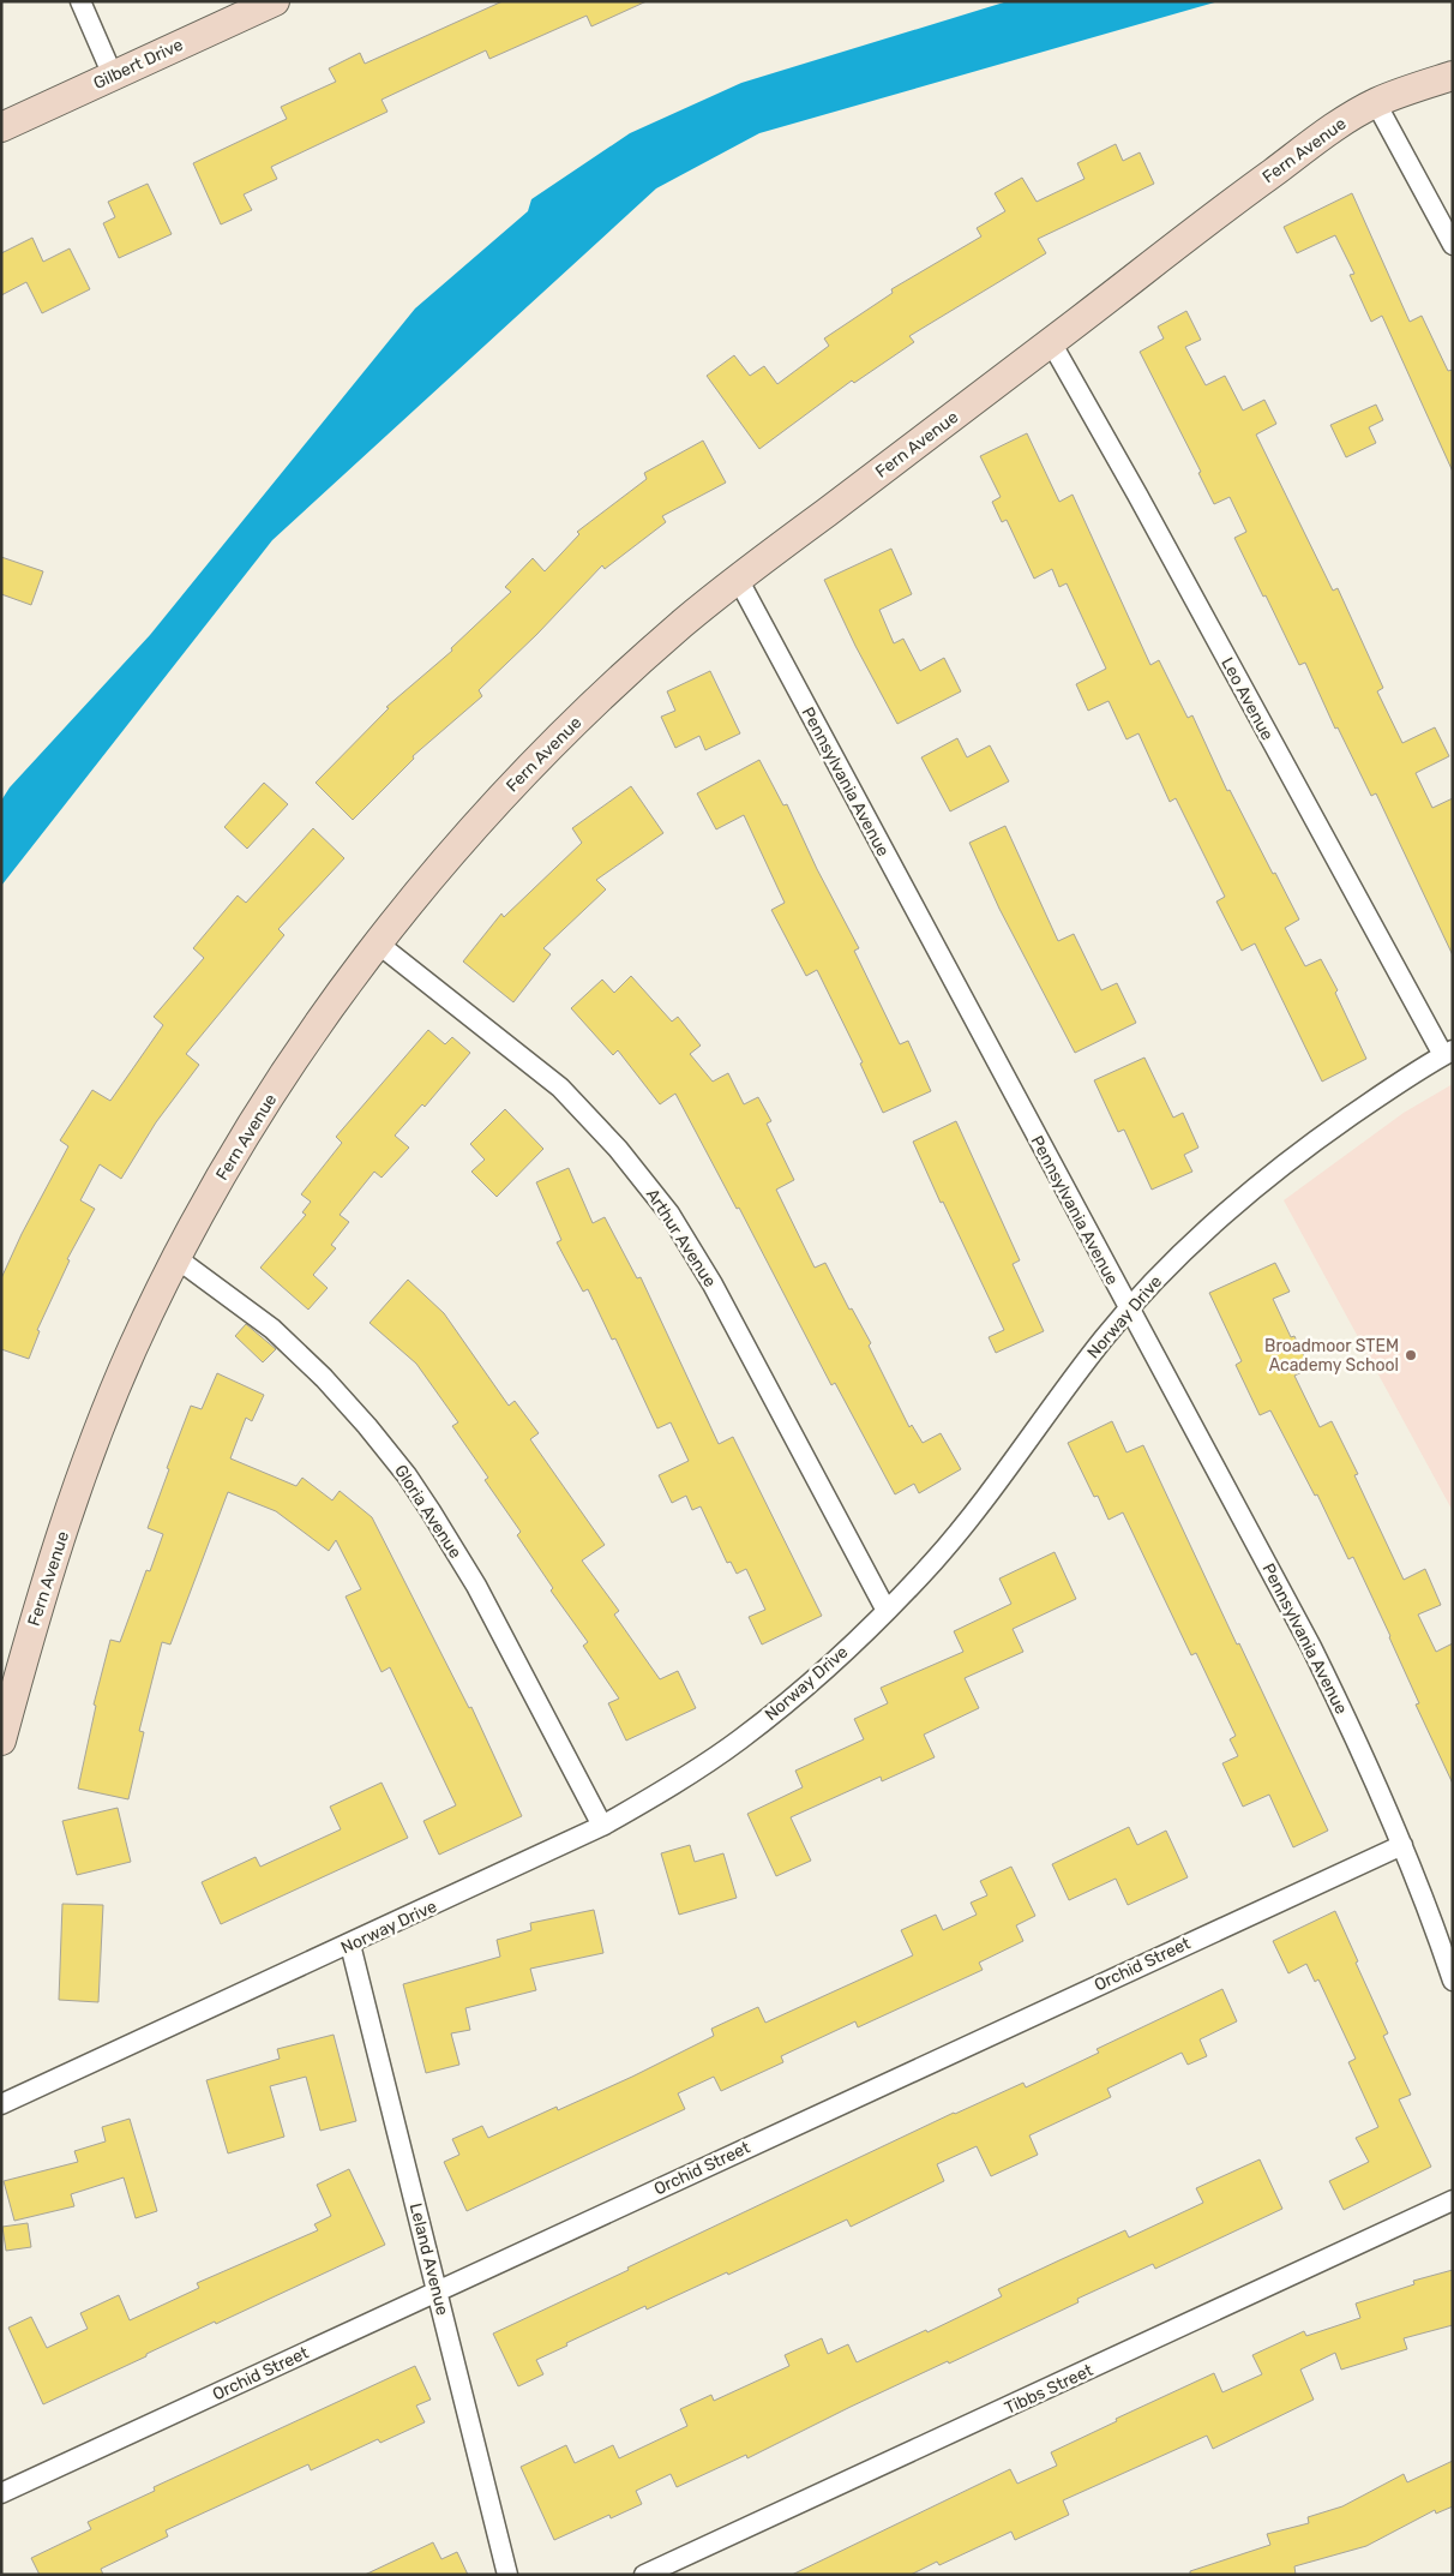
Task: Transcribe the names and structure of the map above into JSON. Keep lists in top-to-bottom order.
{
  "streets": {
    "street": [
      "Gilbert Drive",
      "Fern Avenue",
      "Leo Avenue",
      "Pennsylvania Avenue",
      "Arthur Avenue",
      "Norway Drive",
      "Gloria Avenue",
      "Orchid Street",
      "Leland Avenue",
      "Tibbs Street"
    ]
  },
  "crossings": [
    ["Fern Avenue", "Leo Avenue"],
    ["Fern Avenue", "Pennsylvania Avenue"],
    ["Fern Avenue", "Arthur Avenue"],
    ["Fern Avenue", "Gloria Avenue"],
    ["Leo Avenue", "Norway Drive"],
    ["Pennsylvania Avenue", "Norway Drive"],
    ["Pennsylvania Avenue", "Orchid Street"],
    ["Arthur Avenue", "Norway Drive"],
    ["Norway Drive", "Gloria Avenue"],
    ["Norway Drive", "Leland Avenue"],
    ["Orchid Street", "Leland Avenue"]
  ],
  "places": ["Broadmoor STEM Academy School"]
}
